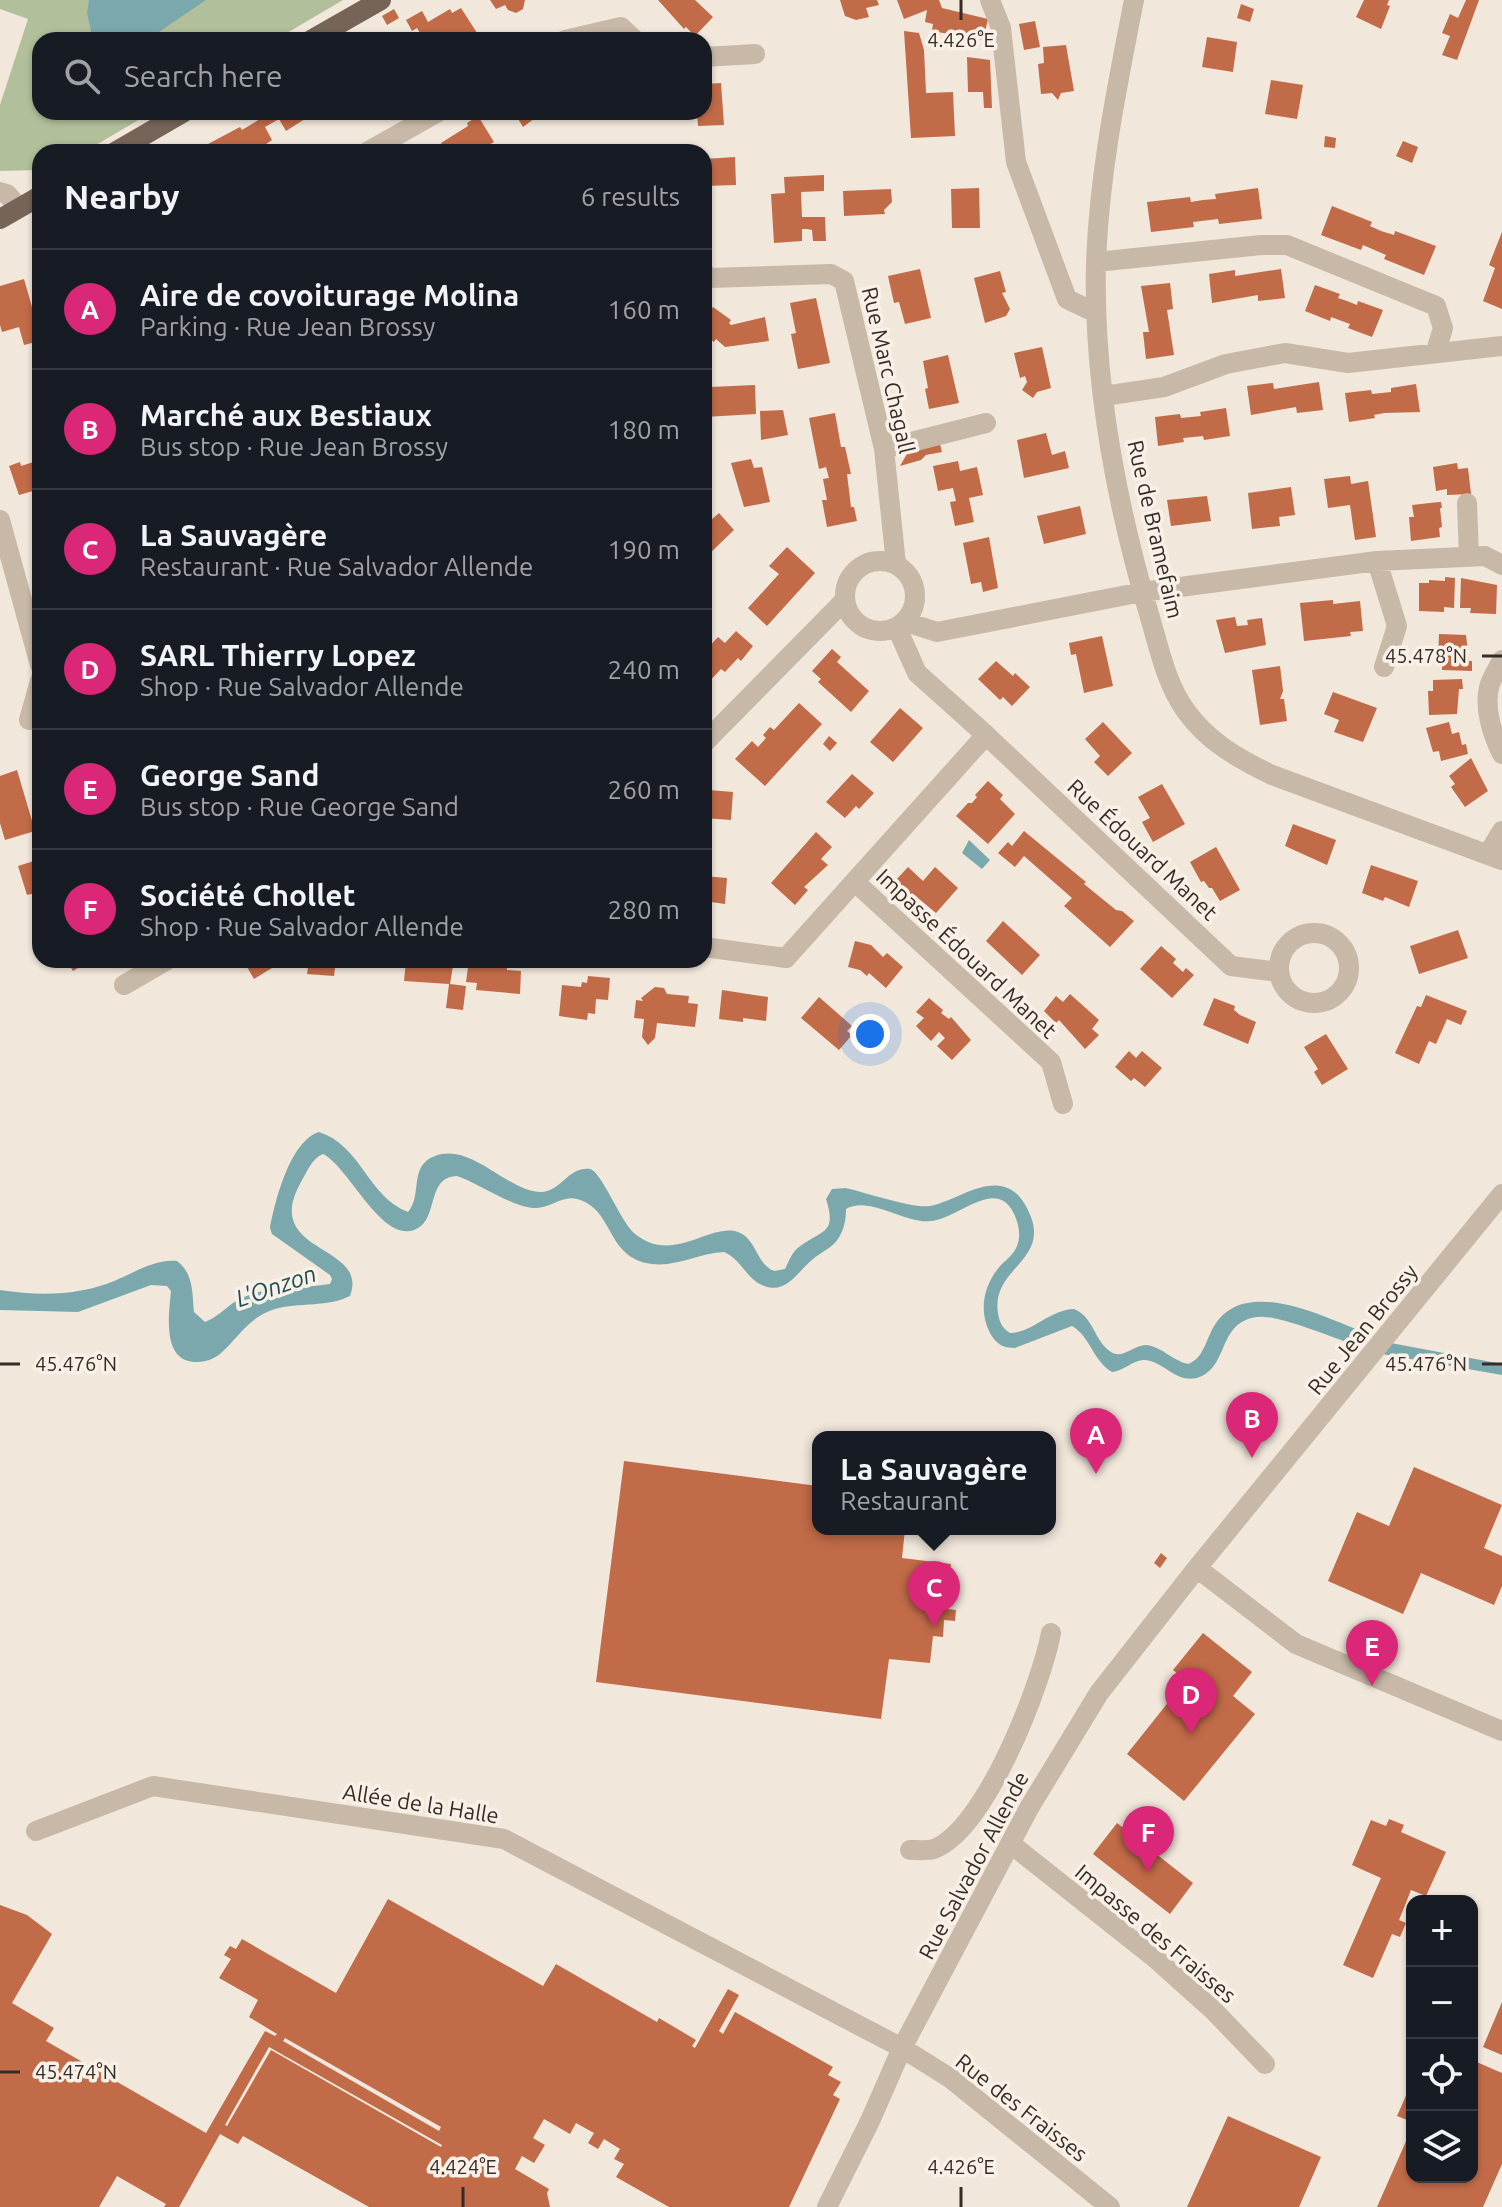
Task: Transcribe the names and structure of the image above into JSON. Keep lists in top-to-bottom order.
{
  "streets": {
    "street": [
      "Rue Marc Chagall",
      "Rue de Bramefaim",
      "Rue Édouard Manet",
      "Impasse Édouard Manet",
      "Rue Jean Brossy",
      "Allée de la Halle",
      "Rue Salvador Allende",
      "Impasse des Fraisses",
      "Rue des Fraisses"
    ]
  },
  "crossings": [
    ["Rue Marc Chagall", "Rue Édouard Manet"],
    ["Rue Jean Brossy", "Rue Salvador Allende"],
    ["Allée de la Halle", "Rue Salvador Allende"],
    ["Allée de la Halle", "Rue des Fraisses"],
    ["Rue Salvador Allende", "Impasse des Fraisses"],
    ["Rue Salvador Allende", "Rue des Fraisses"]
  ],
  "water": ["L'Onzon"],
  "page": {
    "search": "Search here",
    "heading": ["Nearby", "6 results"],
    "list": [
      {
        "mark": "A",
        "name": "Aire de covoiturage Molina",
        "note": "Parking · Rue Jean Brossy",
        "value": "160 m"
      },
      {
        "mark": "B",
        "name": "Marché aux Bestiaux",
        "note": "Bus stop · Rue Jean Brossy",
        "value": "180 m"
      },
      {
        "mark": "C",
        "name": "La Sauvagère",
        "note": "Restaurant · Rue Salvador Allende",
        "value": "190 m"
      },
      {
        "mark": "D",
        "name": "SARL Thierry Lopez",
        "note": "Shop · Rue Salvador Allende",
        "value": "240 m"
      },
      {
        "mark": "E",
        "name": "George Sand",
        "note": "Bus stop · Rue George Sand",
        "value": "260 m"
      },
      {
        "mark": "F",
        "name": "Société Chollet",
        "note": "Shop · Rue Salvador Allende",
        "value": "280 m"
      }
    ],
    "pins": [
      "B",
      "A",
      "C",
      "E",
      "D",
      "F"
    ],
    "popup": ["La Sauvagère", "Restaurant"],
    "map_buttons": ["+", "−"]
  },
  "coordinates": [
    "4.426°E",
    "45.478°N",
    "45.476°N",
    "45.474°N",
    "4.424°E"
  ]
}
